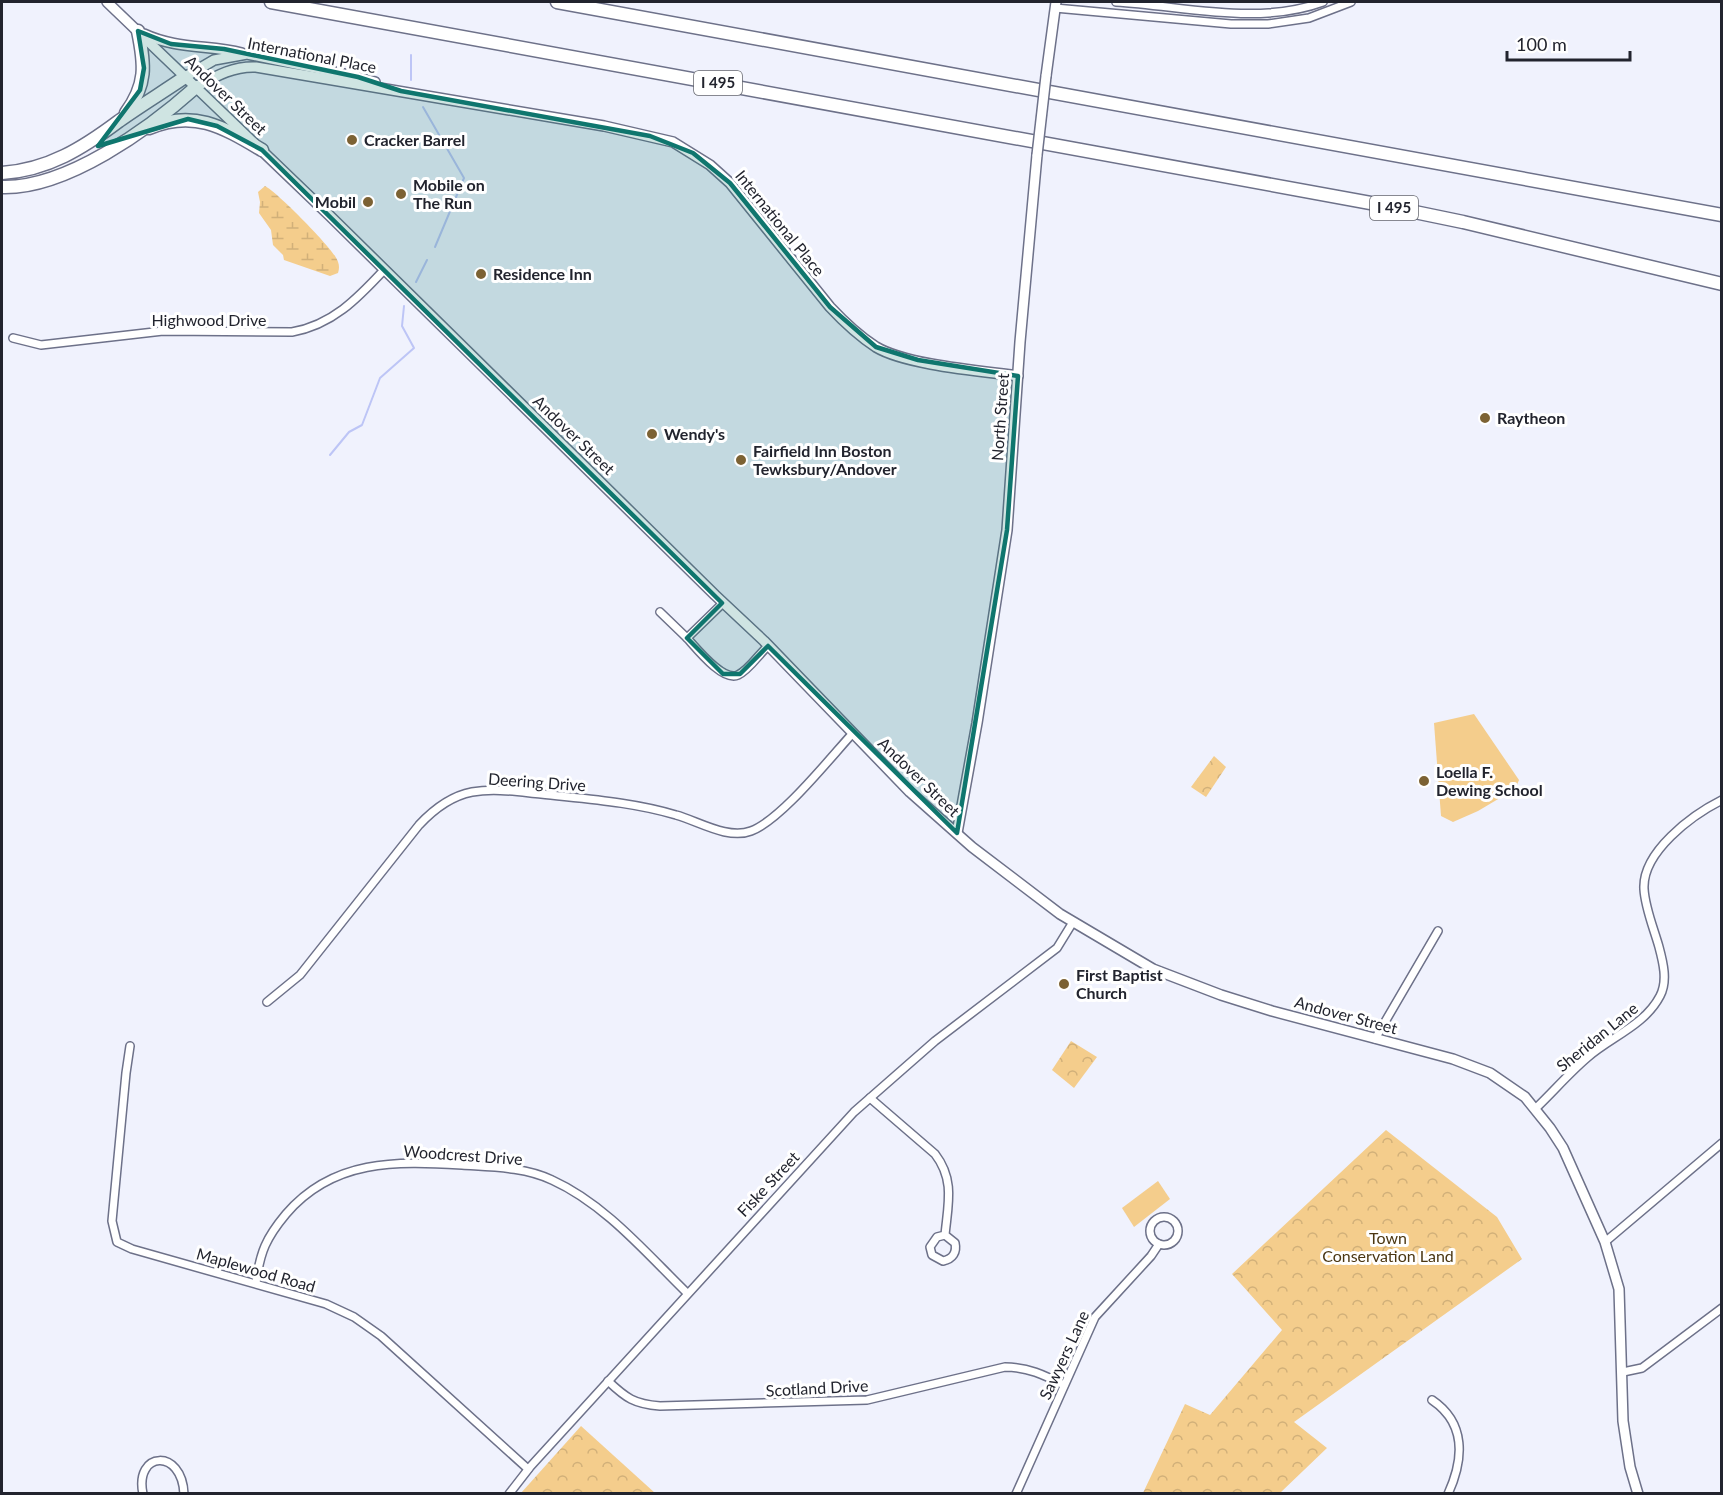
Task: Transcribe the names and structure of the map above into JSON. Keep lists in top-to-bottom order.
{
  "streets": {
    "highway": ["I 495"],
    "main road": ["International Place", "Andover Street", "North Street"],
    "street": [
      "Highwood Drive",
      "Deering Drive",
      "Sheridan Lane",
      "Woodcrest Drive",
      "Fiske Street",
      "Maplewood Road",
      "Sawyers Lane",
      "Scotland Drive"
    ]
  },
  "crossings": [
    ["International Place", "Andover Street"],
    ["International Place", "North Street"],
    ["Andover Street", "Highwood Drive"],
    ["Andover Street", "North Street"],
    ["Andover Street", "Deering Drive"],
    ["Andover Street", "Sheridan Lane"],
    ["Andover Street", "Fiske Street"],
    ["Woodcrest Drive", "Fiske Street"],
    ["Woodcrest Drive", "Maplewood Road"],
    ["Fiske Street", "Maplewood Road"],
    ["Fiske Street", "Scotland Drive"],
    ["Sawyers Lane", "Scotland Drive"]
  ],
  "parks": ["Town Conservation Land"],
  "places": [
    "Cracker Barrel",
    "Mobile on The Run",
    "Mobil",
    "Residence Inn",
    "Raytheon",
    "Wendy's",
    "Fairfield Inn Boston Tewksbury/Andover",
    "Loella F. Dewing School",
    "First Baptist Church"
  ],
  "scale_bar": "100 m"
}
